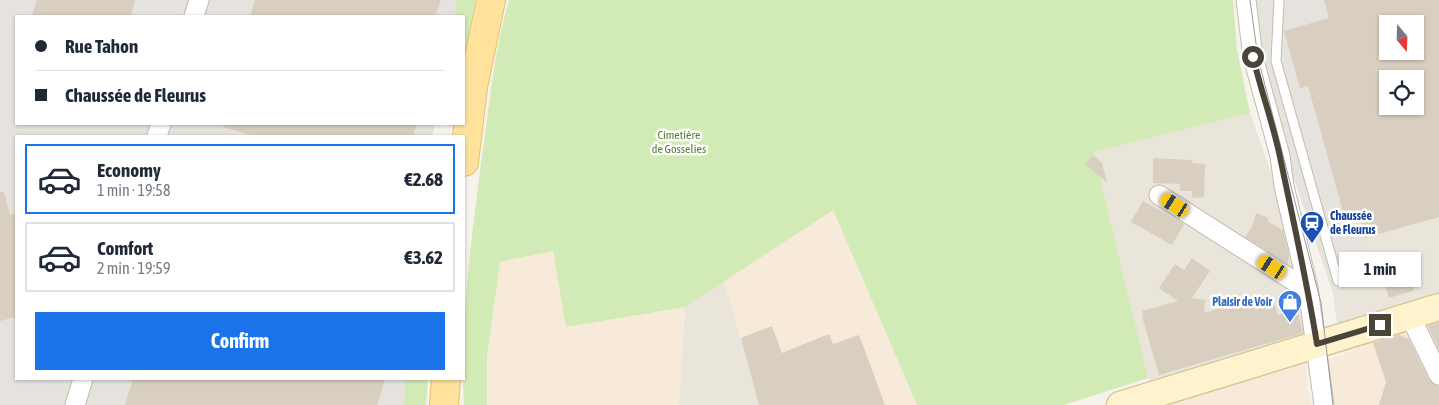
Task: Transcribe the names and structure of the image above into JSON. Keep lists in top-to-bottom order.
{
  "parks": ["Cimetière de Gosselies"],
  "places": {
    "station": ["Chaussée de Fleurus"],
    "shop": ["Plaisir de Voir"]
  },
  "north": "bottom",
  "page": {
    "banner": ["Rue Tahon", "Chaussée de Fleurus"],
    "list": [
      {
        "name": "Economy",
        "note": "1 min · 19:58",
        "value": "€2.68"
      },
      {
        "name": "Comfort",
        "note": "2 min · 19:59",
        "value": "€3.62"
      }
    ],
    "bubble": "1 min",
    "buttons": "Confirm"
  }
}
